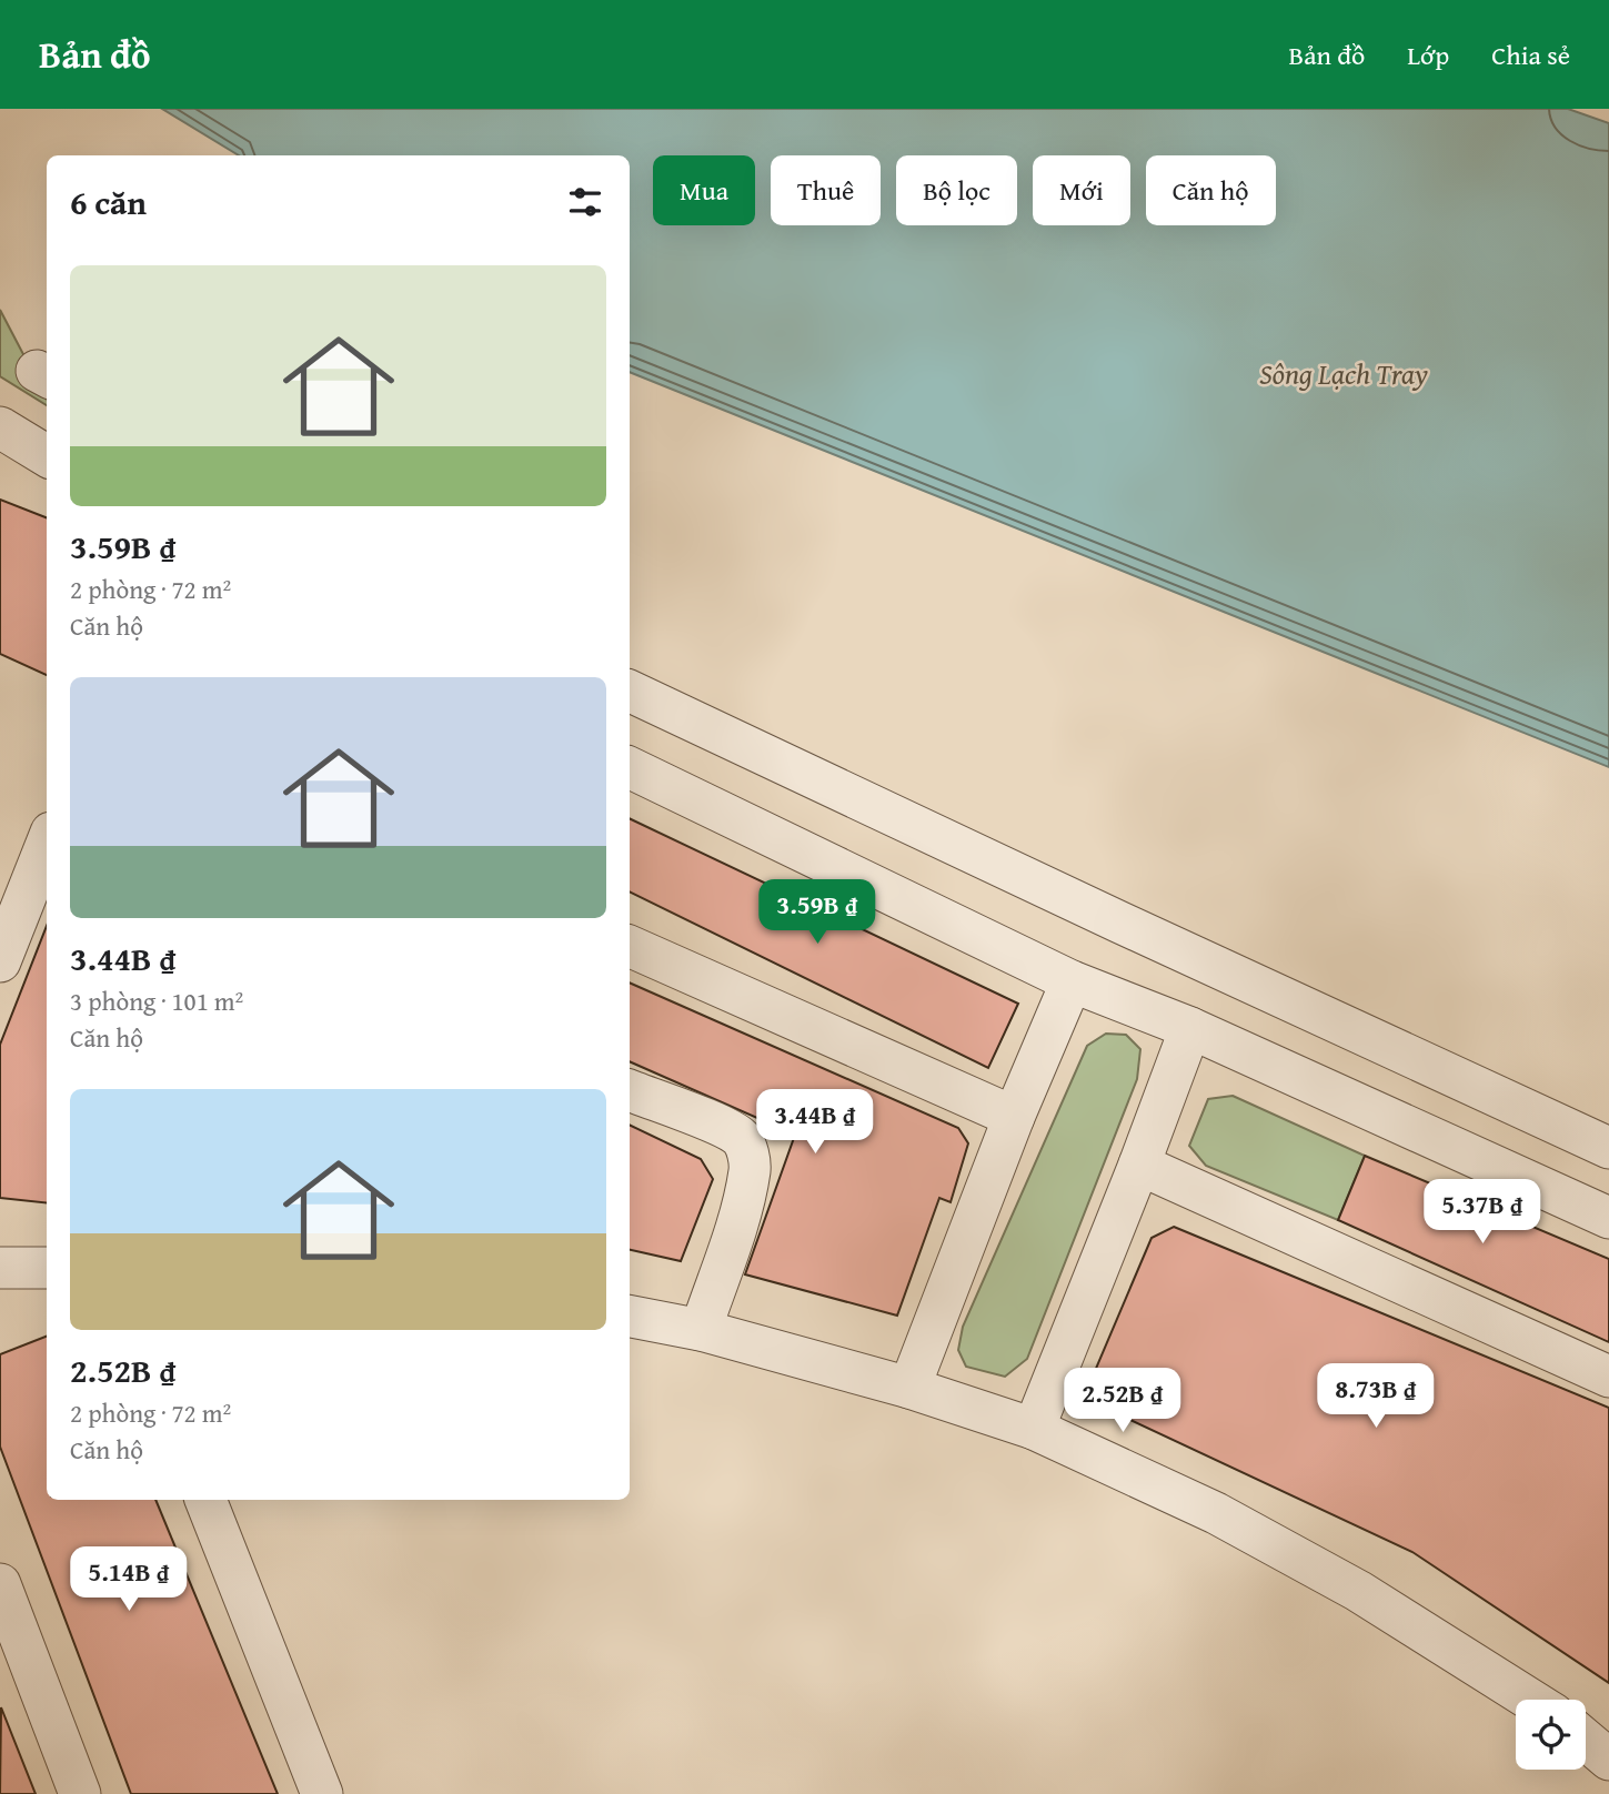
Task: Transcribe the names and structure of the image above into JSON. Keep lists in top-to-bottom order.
{
  "water": ["Sông Lạch Tray"],
  "page": {
    "header": "Bản đồ",
    "nav": ["Bản đồ", "Lớp", "Chia sẻ"],
    "chip": [
      "Mua",
      "Thuê",
      "Bộ lọc",
      "Mới",
      "Căn hộ"
    ],
    "heading": "6 căn",
    "list": [
      {
        "name": "3.59B ₫",
        "note": "2 phòng · 72 m² · Căn hộ"
      },
      {
        "name": "3.44B ₫",
        "note": "3 phòng · 101 m² · Căn hộ"
      },
      {
        "name": "2.52B ₫",
        "note": "2 phòng · 72 m² · Căn hộ"
      }
    ],
    "price": [
      "3.59B ₫",
      "3.44B ₫",
      "5.37B ₫",
      "8.73B ₫",
      "2.52B ₫",
      "5.14B ₫"
    ]
  }
}
